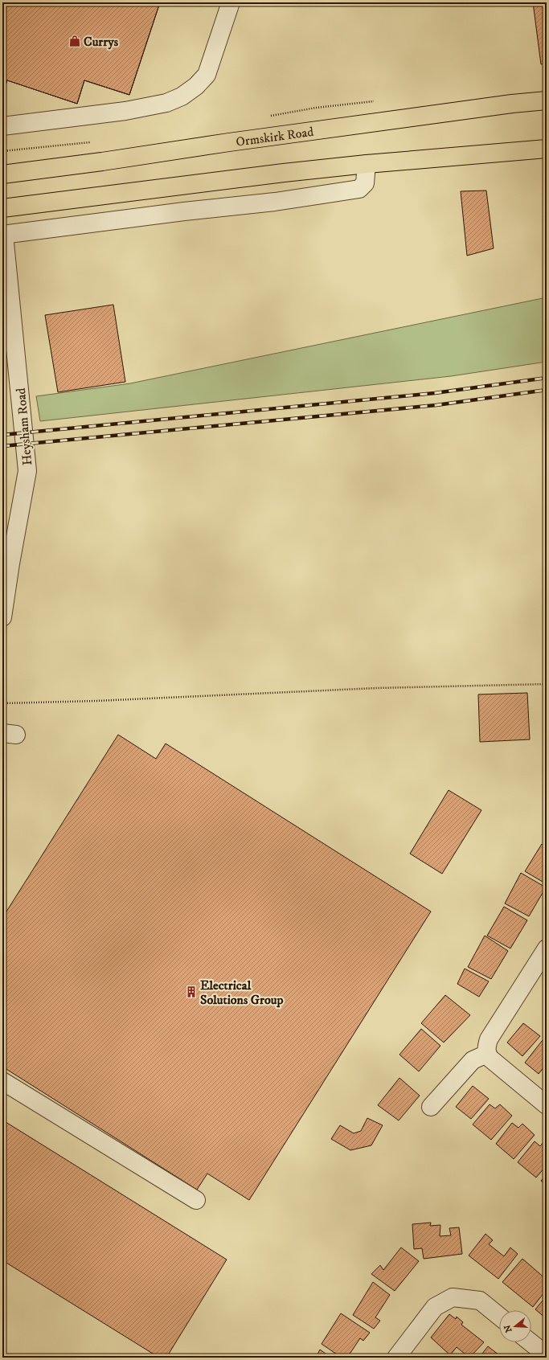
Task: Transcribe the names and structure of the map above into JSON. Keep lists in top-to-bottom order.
{
  "streets": {
    "highway": ["Ormskirk Road"],
    "street": ["Heysham Road"]
  },
  "places": {
    "shop": ["Currys"],
    "building": ["Electrical Solutions Group"]
  },
  "north": "left"
}
